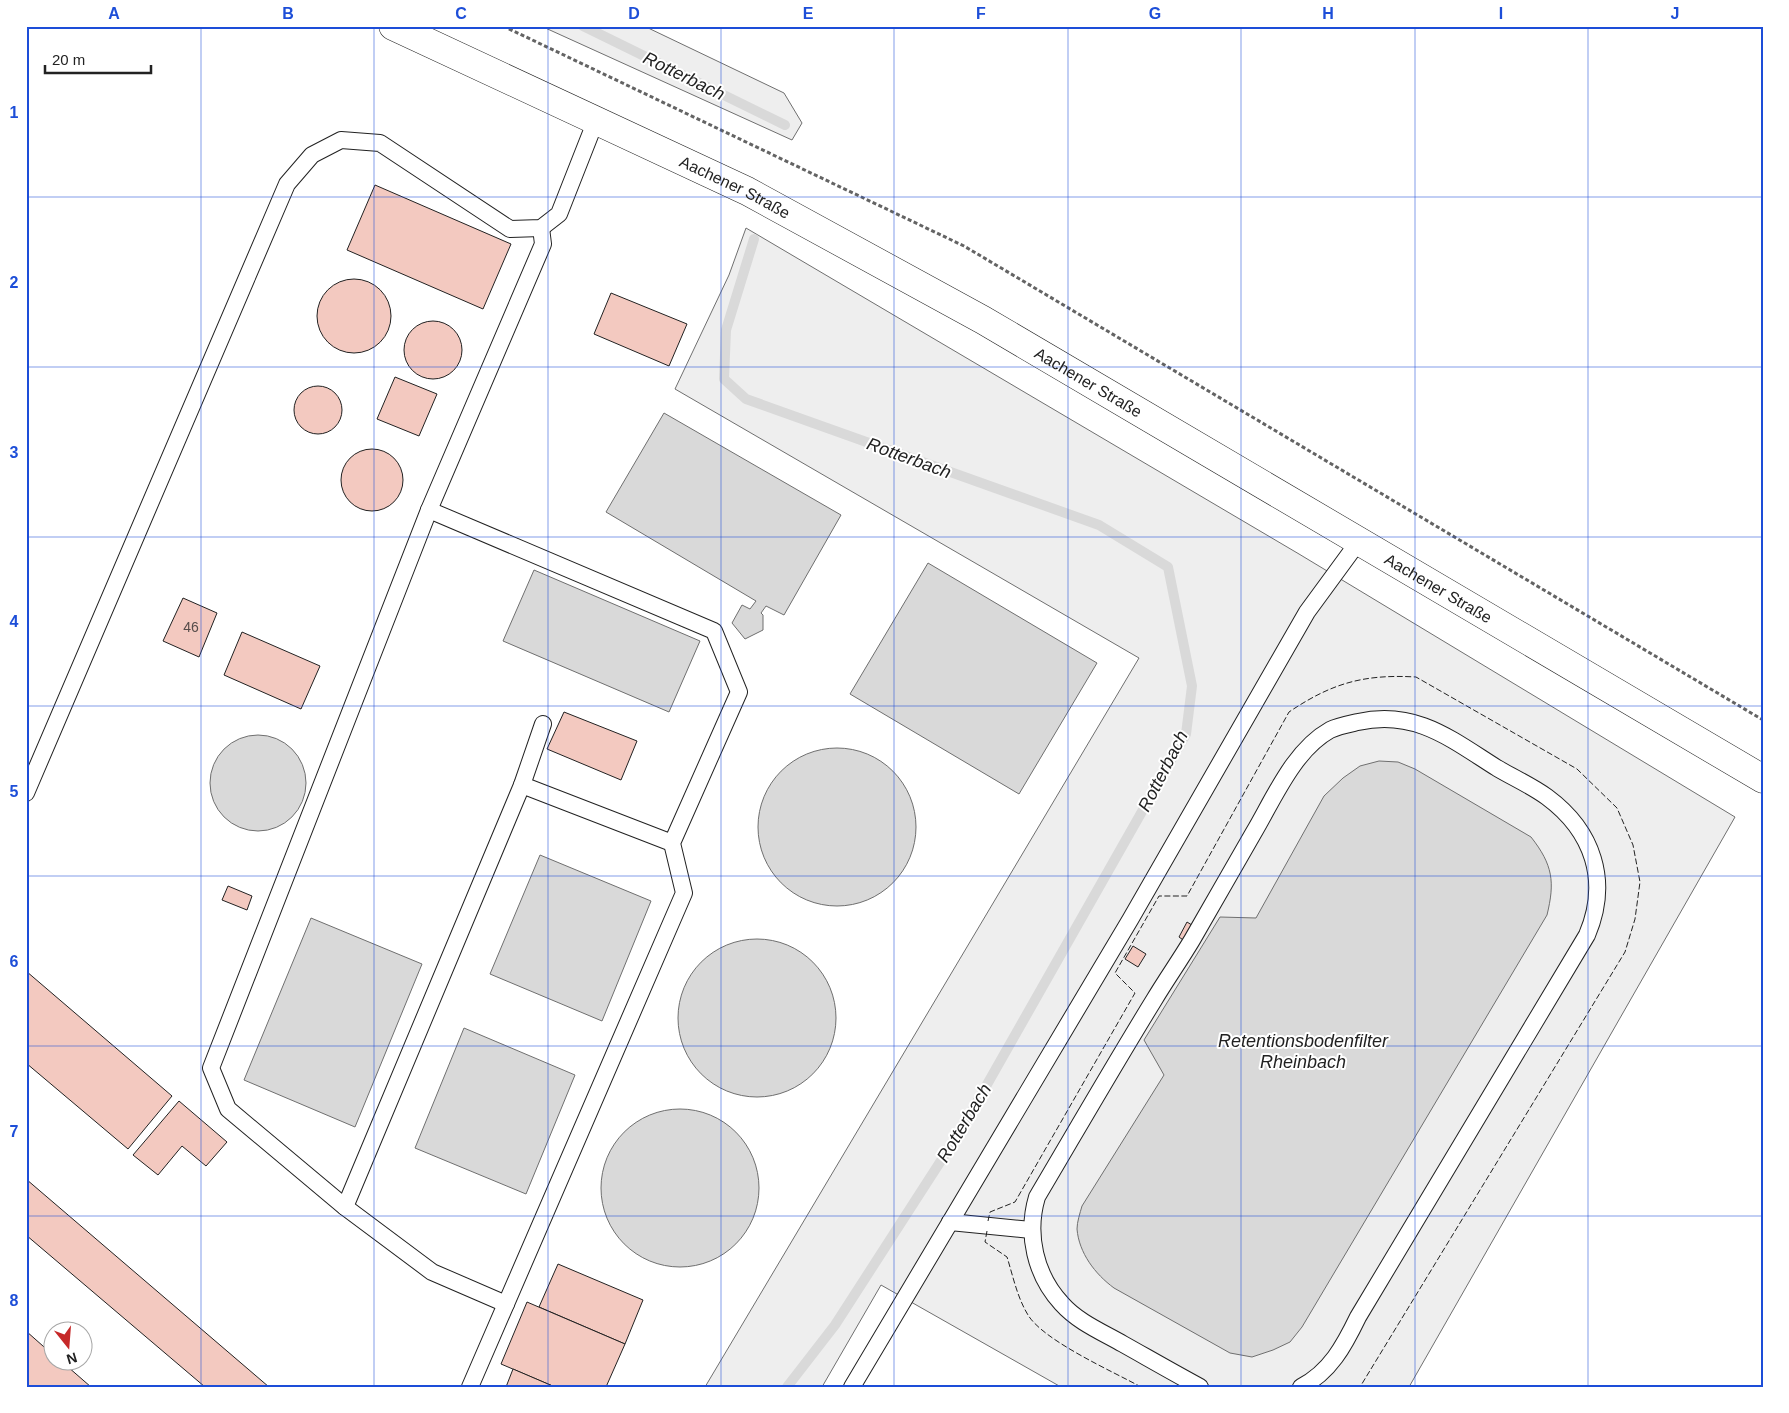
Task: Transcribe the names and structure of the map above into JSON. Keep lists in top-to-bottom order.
{
  "streets": {
    "main road": ["Aachener Straße"]
  },
  "water": ["Rotterbach", "Retentionsbodenfilter Rheinbach"],
  "house_numbers": ["46"],
  "scale_bar": "20 m",
  "north": "bottom",
  "grid": {
    "columns": [
      "A",
      "B",
      "C",
      "D",
      "E",
      "F",
      "G",
      "H",
      "I",
      "J"
    ],
    "rows": [
      "1",
      "2",
      "3",
      "4",
      "5",
      "6",
      "7",
      "8"
    ]
  }
}
